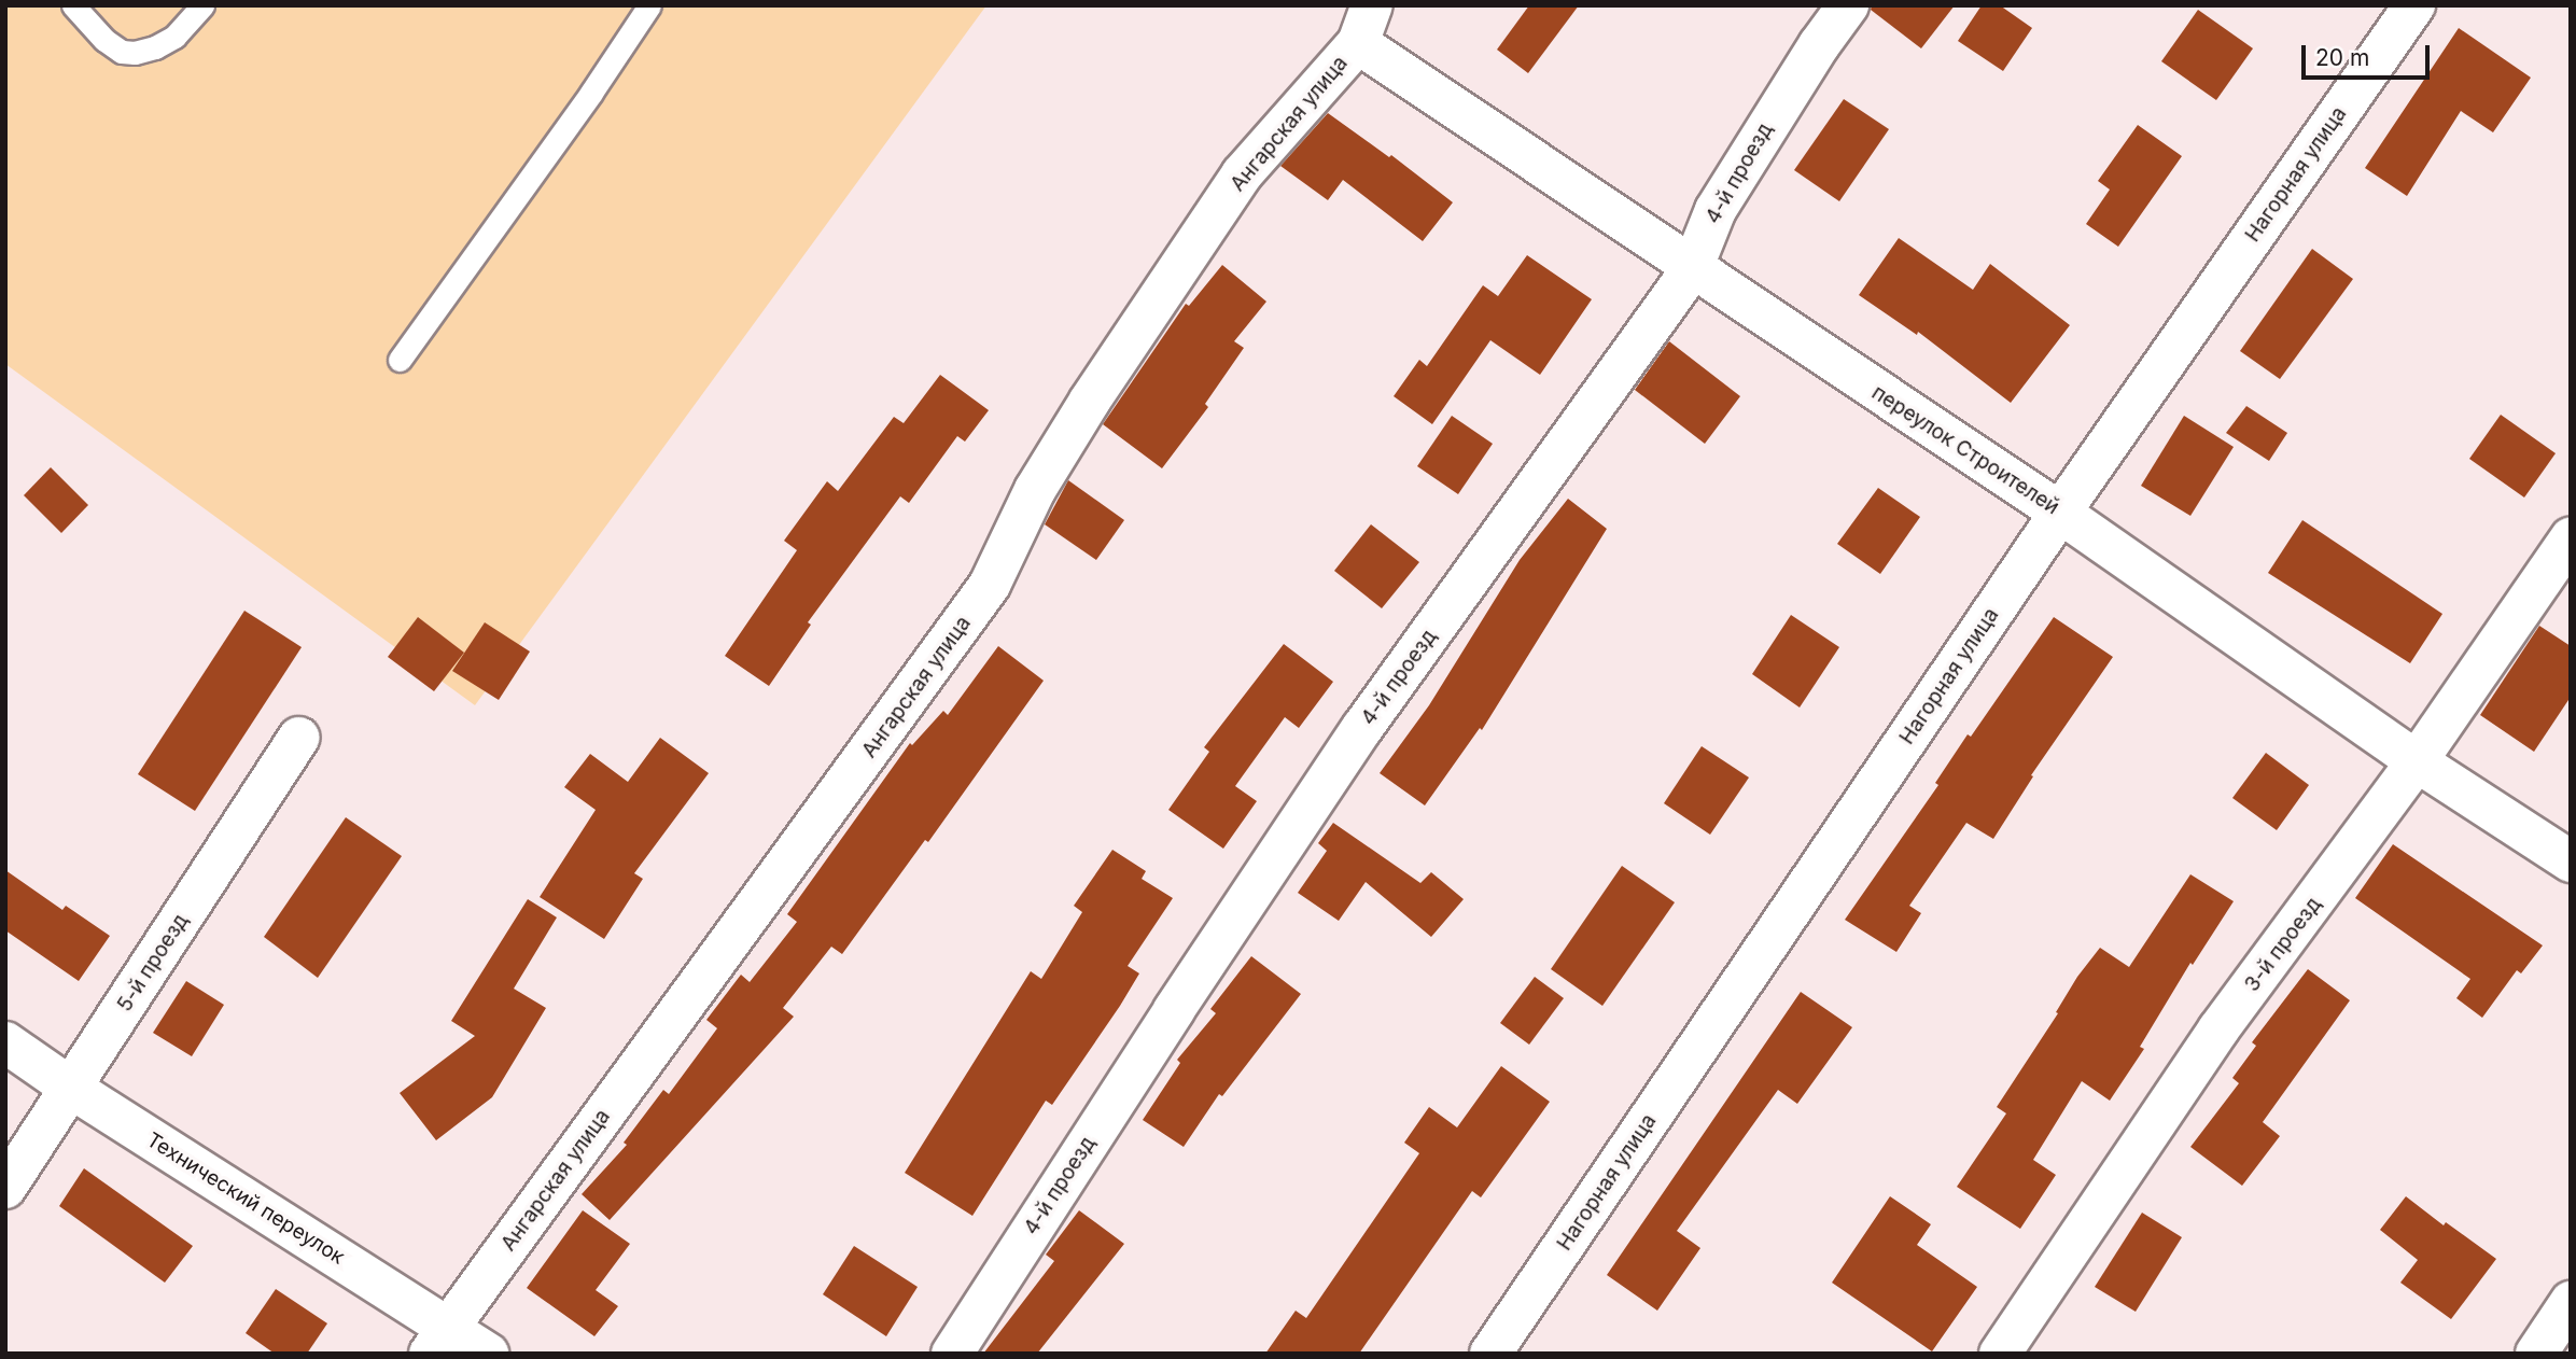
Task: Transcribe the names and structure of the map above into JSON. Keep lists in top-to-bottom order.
{
  "streets": {
    "street": [
      "Ангарская улица",
      "4-й проезд",
      "Нагорная улица",
      "переулок Строителей",
      "3-й проезд",
      "5-й проезд",
      "Технический переулок"
    ]
  },
  "crossings": [
    ["Ангарская улица", "переулок Строителей"],
    ["Ангарская улица", "Технический переулок"],
    ["4-й проезд", "переулок Строителей"],
    ["Нагорная улица", "переулок Строителей"],
    ["переулок Строителей", "3-й проезд"],
    ["5-й проезд", "Технический переулок"]
  ],
  "scale_bar": "20 m"
}
